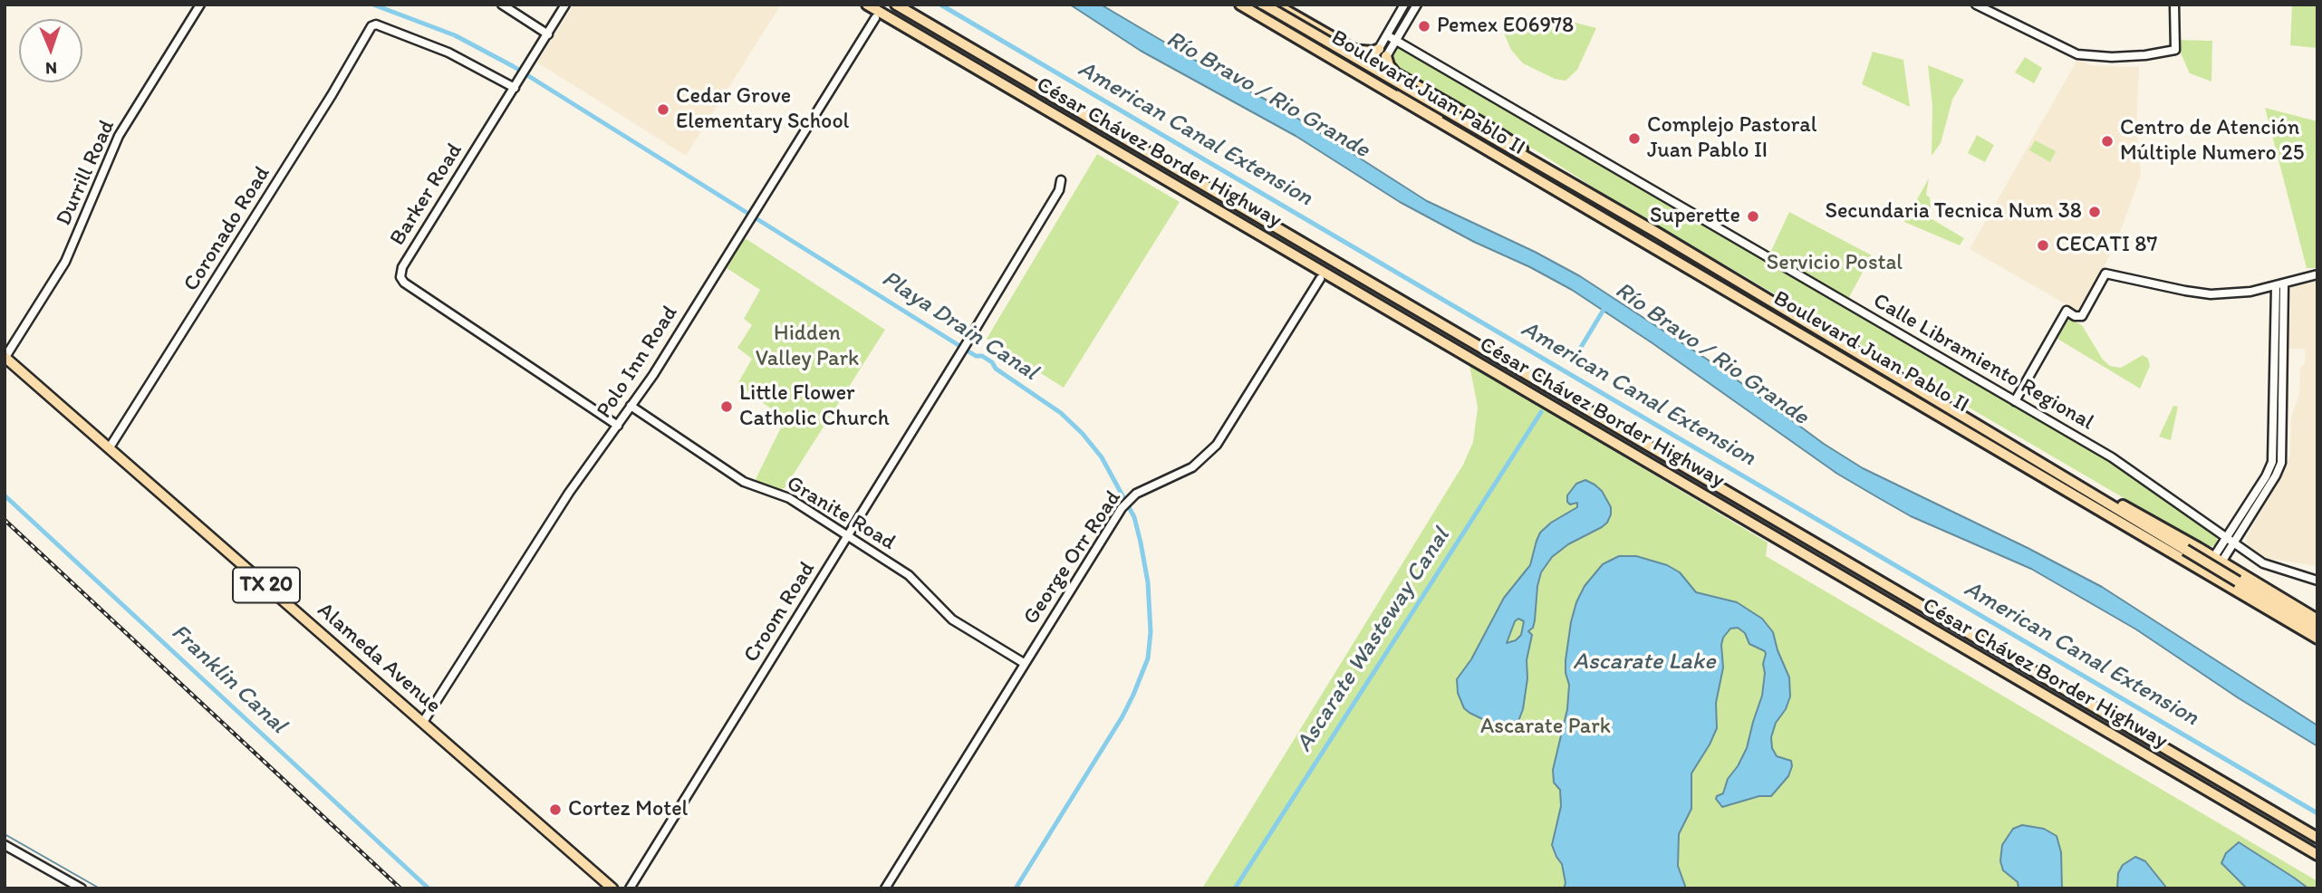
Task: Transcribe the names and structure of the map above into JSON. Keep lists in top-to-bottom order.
{
  "streets": {
    "highway": ["Boulevard Juan Pablo II", "César Chávez Border Highway"],
    "main road": ["TX 20", "Alameda Avenue"],
    "street": [
      "Durrill Road",
      "Barker Road",
      "Coronado Road",
      "Polo Inn Road",
      "Calle Libramiento Regional",
      "Granite Road",
      "George Orr Road",
      "Croom Road"
    ]
  },
  "crossings": [
    ["Durrill Road", "Alameda Avenue"],
    ["Barker Road", "Coronado Road"],
    ["Barker Road", "Polo Inn Road"],
    ["Coronado Road", "Alameda Avenue"],
    ["Polo Inn Road", "Granite Road"],
    ["Polo Inn Road", "Alameda Avenue"],
    ["Granite Road", "George Orr Road"],
    ["Granite Road", "Croom Road"]
  ],
  "water": [
    "Río Bravo / Rio Grande",
    "American Canal Extension",
    "Playa Drain Canal",
    "Ascarate Wasteway Canal",
    "Ascarate Lake",
    "Franklin Canal"
  ],
  "parks": ["Servicio Postal", "Hidden Valley Park", "Ascarate Park"],
  "places": [
    "Pemex E06978",
    "Cedar Grove Elementary School",
    "Complejo Pastoral Juan Pablo II",
    "Centro de Atención Múltiple Numero 25",
    "Secundaria Tecnica Num 38",
    "Superette",
    "CECATI 87",
    "Little Flower Catholic Church",
    "Cortez Motel"
  ],
  "north": "bottom"
}
